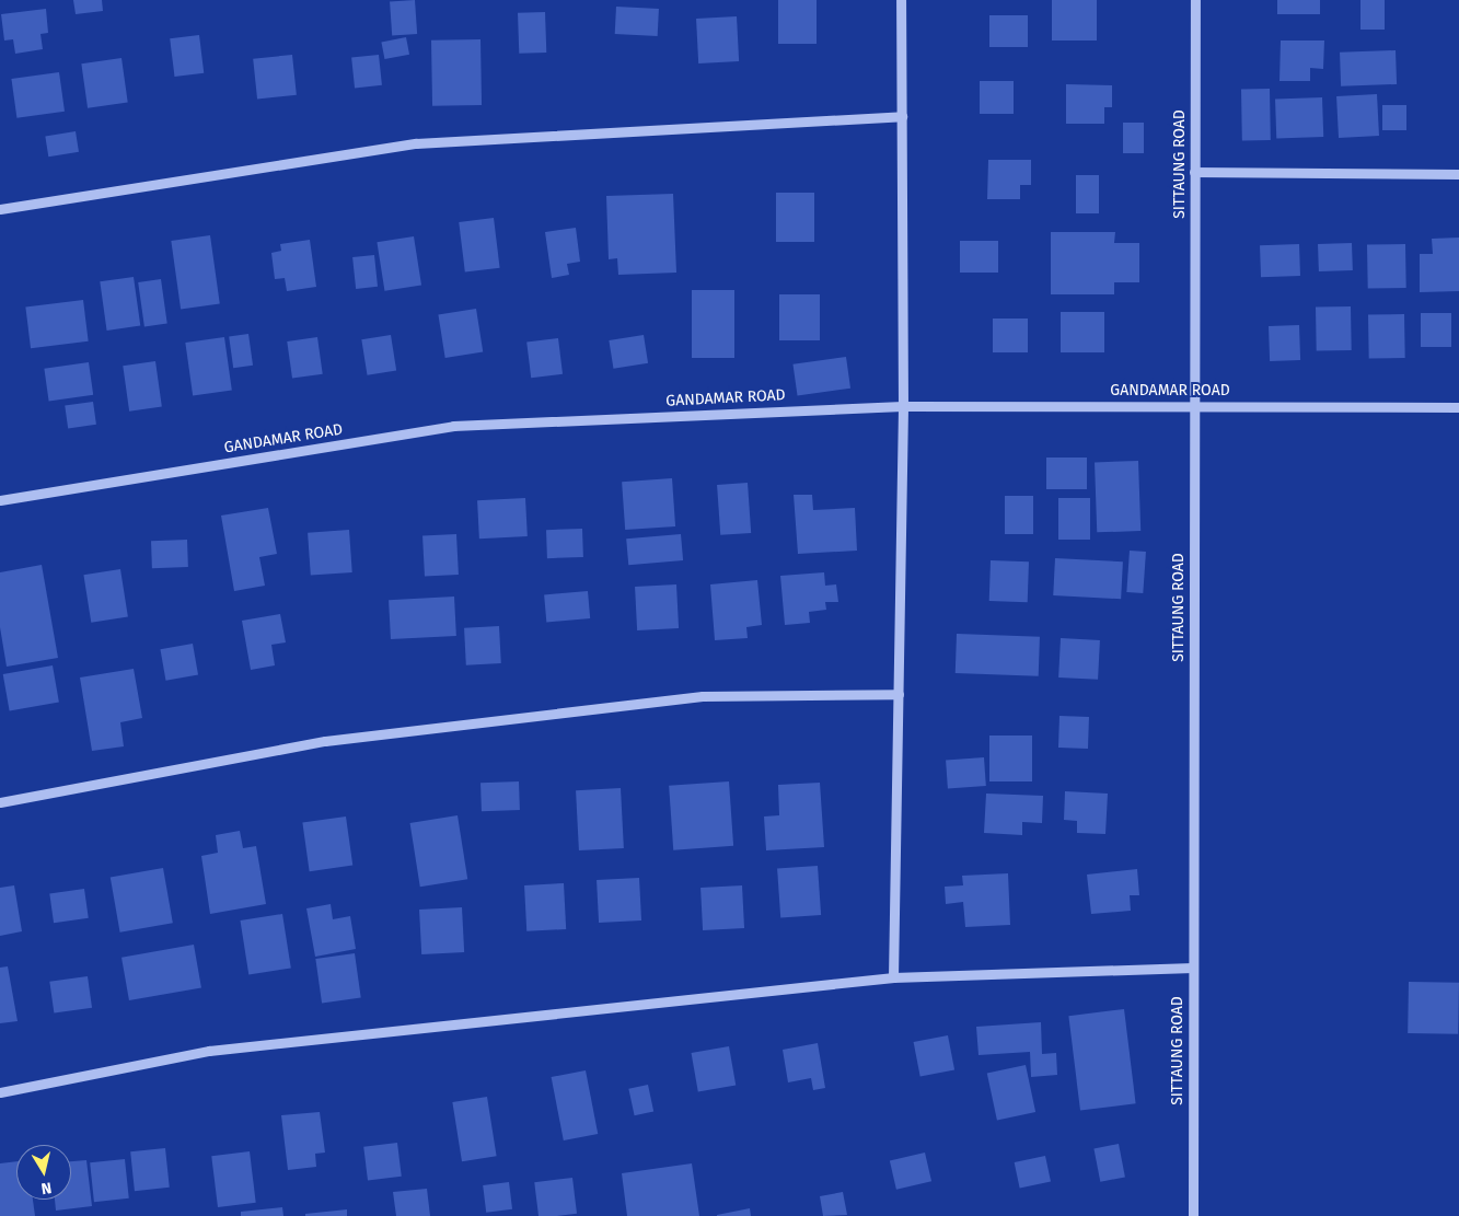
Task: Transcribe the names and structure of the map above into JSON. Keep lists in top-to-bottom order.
{
  "streets": {
    "street": ["SITTAUNG ROAD", "GANDAMAR ROAD"]
  },
  "crossings": [
    ["SITTAUNG ROAD", "GANDAMAR ROAD"]
  ],
  "north": "bottom"
}
